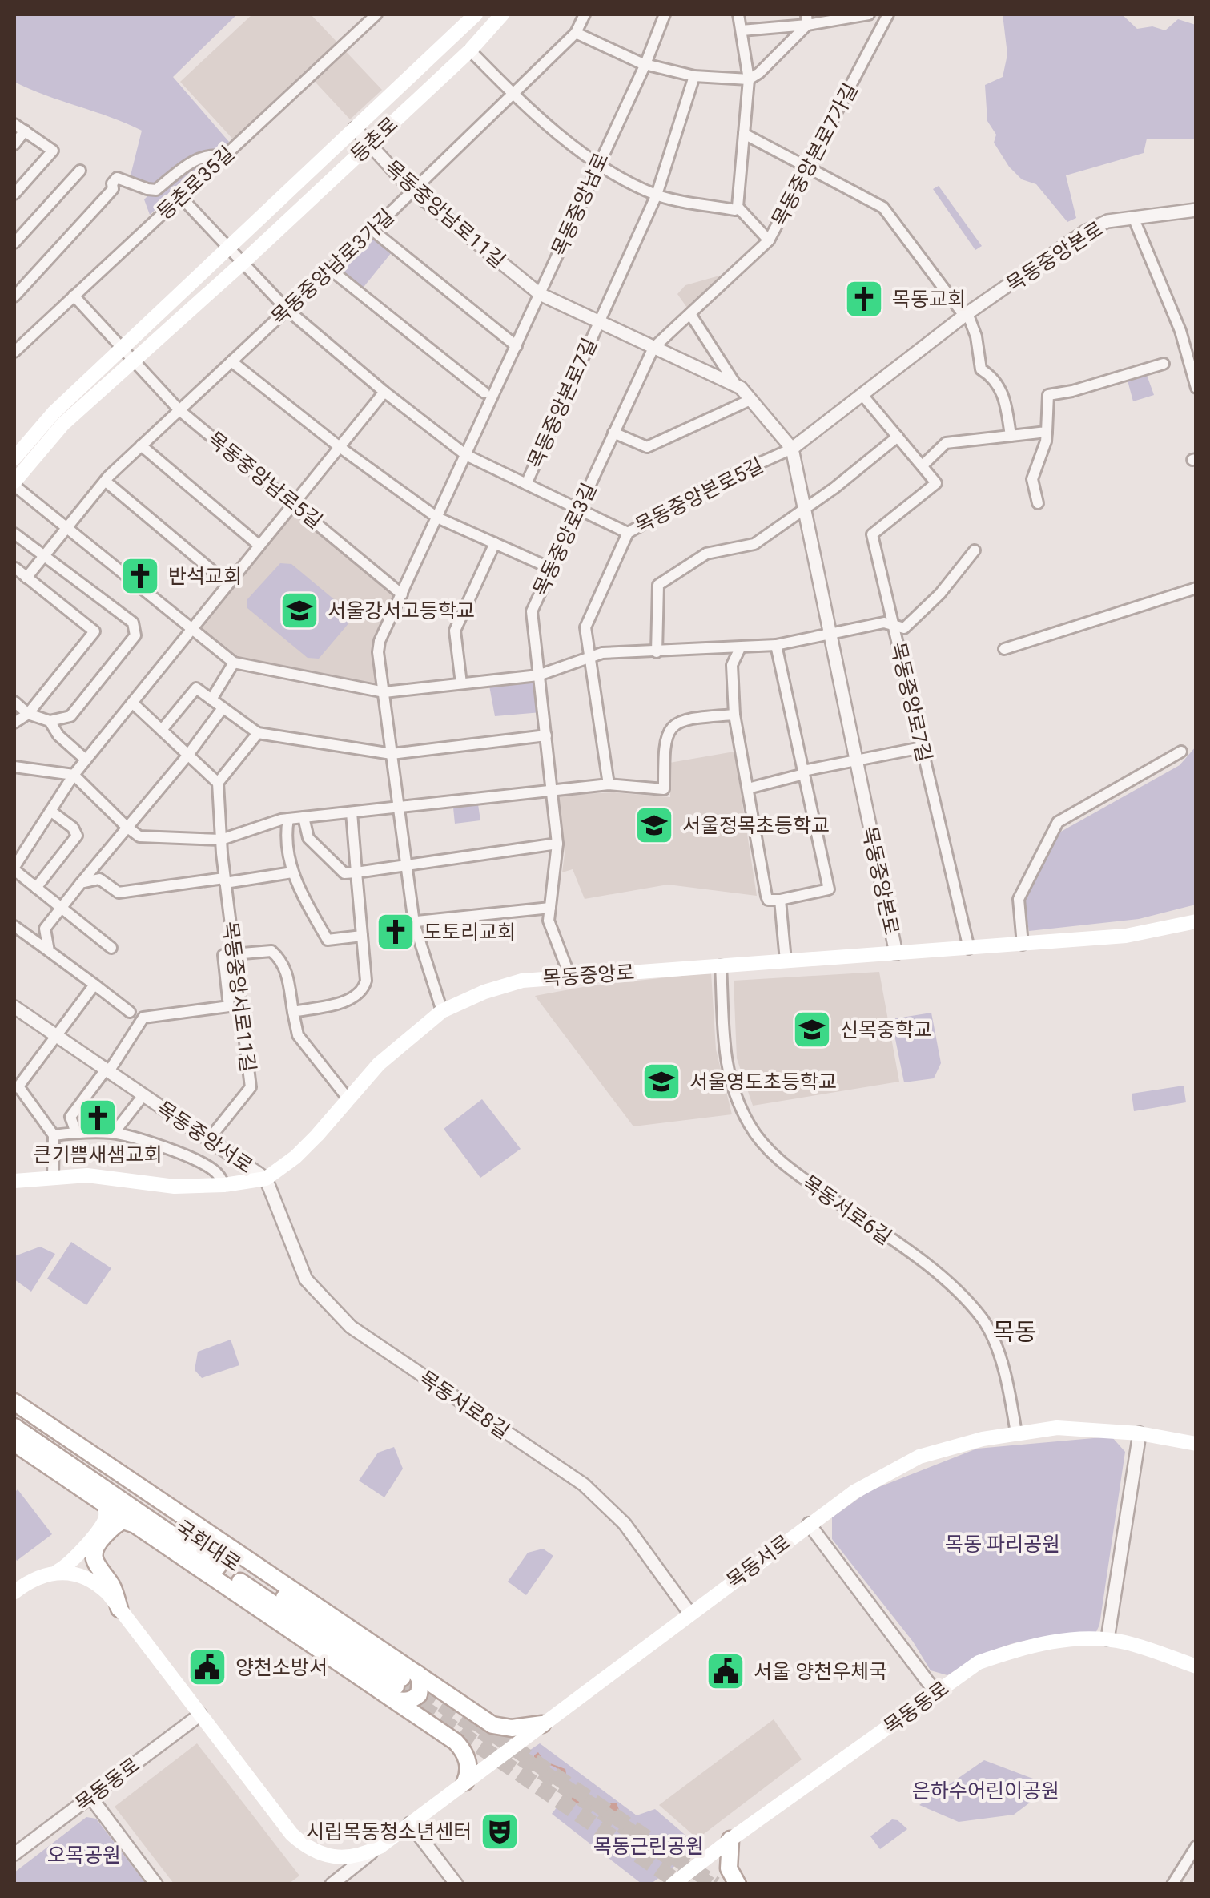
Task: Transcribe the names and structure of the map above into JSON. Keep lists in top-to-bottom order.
{
  "streets": {
    "main road": [
      "등촌로",
      "목동중앙로",
      "국회대로",
      "목동서로",
      "목동동로"
    ],
    "street": [
      "목동중앙본로7가길",
      "등촌로35길",
      "목동중앙남로",
      "목동중앙남로11길",
      "목동중앙본로",
      "목동중앙남로3가길",
      "목동중앙본로7길",
      "목동중앙남로5길",
      "목동중앙본로5길",
      "목동중앙로3길",
      "목동중앙로7길",
      "목동중앙서로11길",
      "목동중앙서로",
      "목동서로6길",
      "목동서로8길"
    ]
  },
  "crossings": [
    ["등촌로", "목동중앙남로11길"],
    ["등촌로", "목동중앙남로5길"],
    ["목동중앙본로7가길", "목동중앙본로7길"],
    ["목동중앙본로7가길", "목동중앙로3길"],
    ["목동중앙남로", "목동중앙남로11길"],
    ["목동중앙남로", "목동중앙본로7길"],
    ["목동중앙남로", "목동중앙남로5길"],
    ["목동중앙남로", "목동중앙로"],
    ["목동중앙남로11길", "목동중앙남로3가길"],
    ["목동중앙남로11길", "목동중앙본로7길"],
    ["목동중앙본로", "목동중앙본로7길"],
    ["목동중앙본로", "목동중앙본로5길"],
    ["목동중앙본로", "목동중앙로"],
    ["목동중앙남로3가길", "목동중앙남로5길"],
    ["목동중앙본로7길", "목동중앙본로5길"],
    ["목동중앙본로7길", "목동중앙로3길"],
    ["목동중앙로3길", "목동중앙로"],
    ["목동중앙로7길", "목동중앙로"],
    ["목동중앙로", "목동중앙서로"],
    ["목동중앙로", "목동서로6길"],
    ["목동중앙로", "목동서로8길"],
    ["목동중앙서로11길", "목동중앙서로"],
    ["목동중앙서로", "목동서로8길"],
    ["목동서로6길", "목동서로"],
    ["목동서로8길", "목동서로"],
    ["목동서로", "목동동로"]
  ],
  "districts": ["목동"],
  "parks": [
    "목동 파리공원",
    "은하수어린이공원",
    "목동근린공원",
    "오목공원"
  ],
  "places": {
    "church": [
      "목동교회",
      "반석교회",
      "도토리교회",
      "큰기쁨새샘교회"
    ],
    "school or university": [
      "서울강서고등학교",
      "서울정목초등학교",
      "신목중학교",
      "서울영도초등학교"
    ],
    "public building": ["양천소방서", "서울 양천우체국"],
    "theatre": ["시립목동청소년센터"]
  }
}
